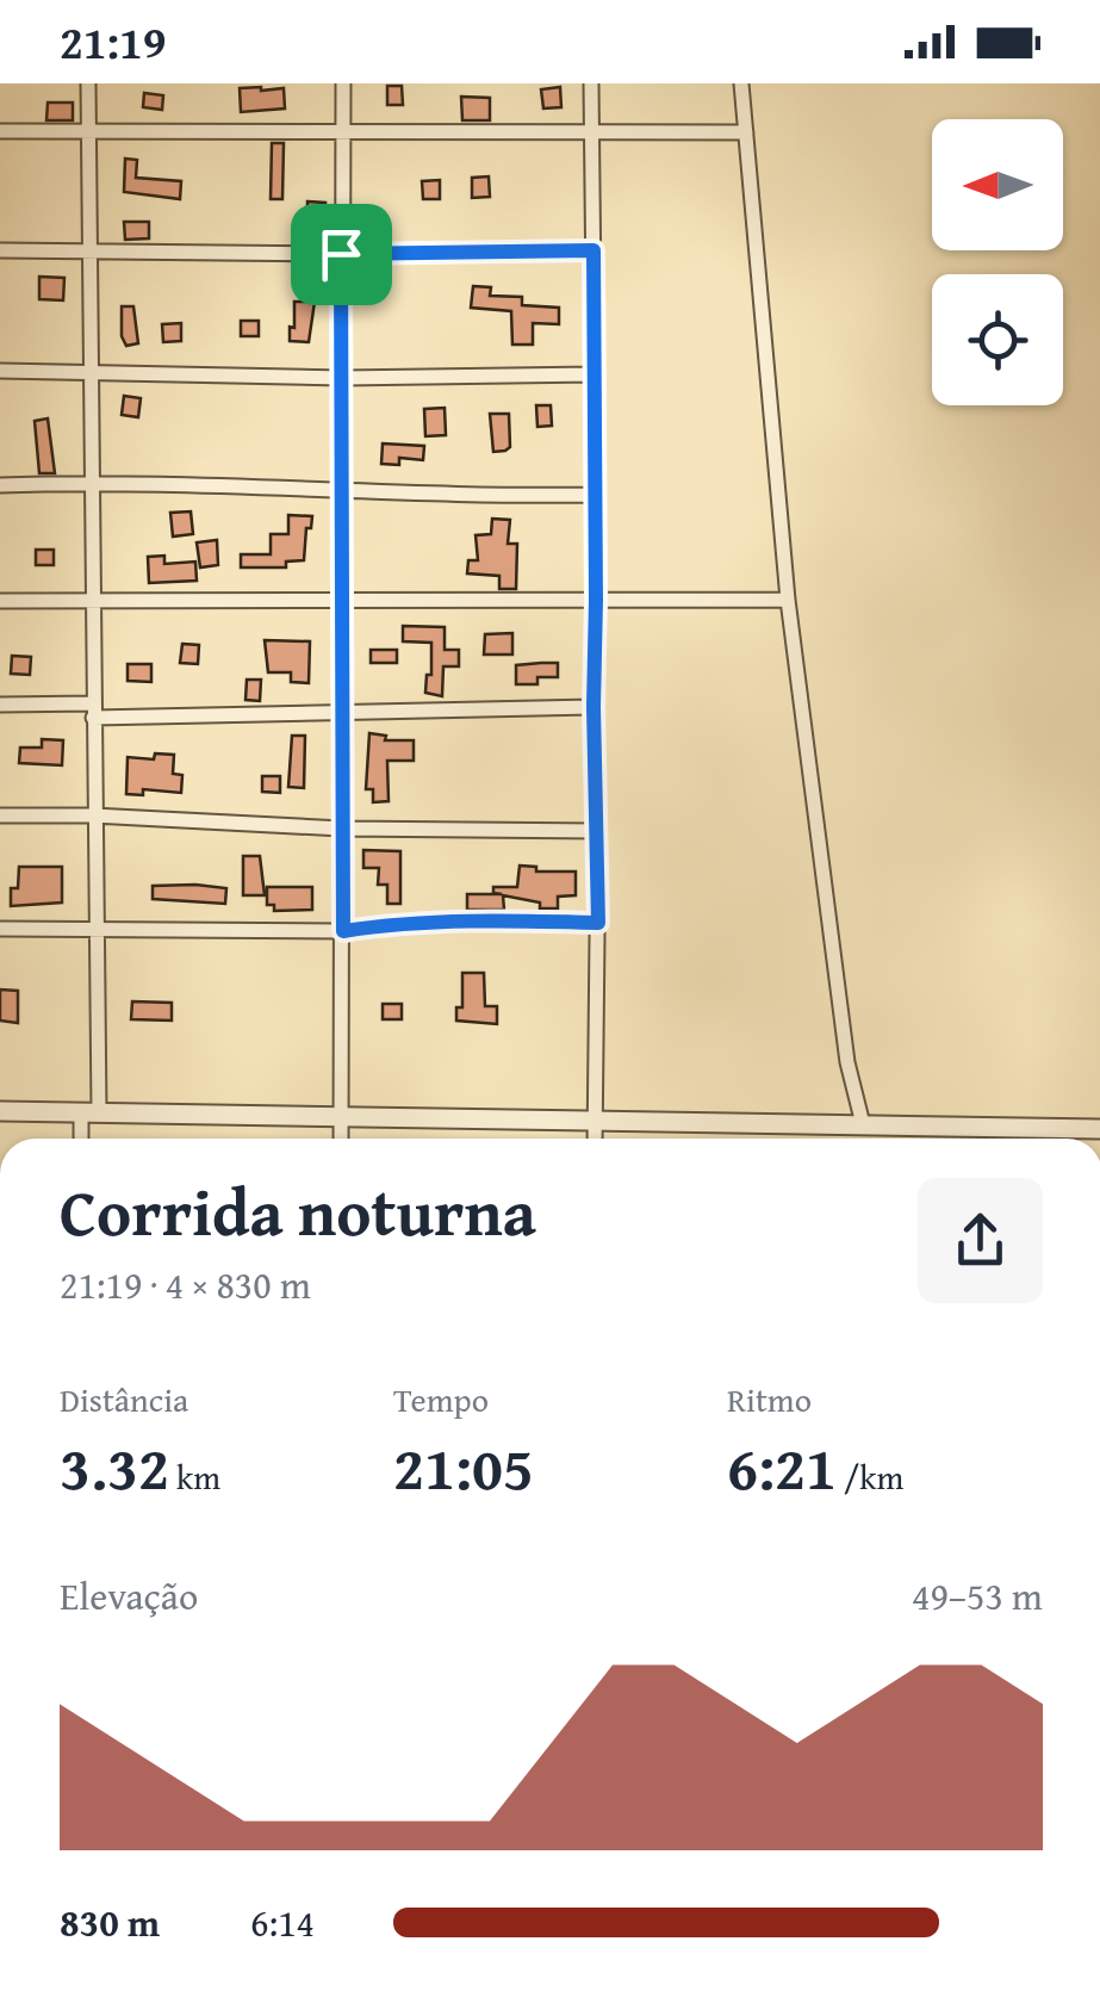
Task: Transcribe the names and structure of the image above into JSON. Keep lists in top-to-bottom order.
{
  "north": "left",
  "page": {
    "status": "21:19",
    "heading": ["Corrida noturna", "21:19 · 4 × 830 m"],
    "stats": [
      ["Distância", "3.32 km"],
      ["Tempo", "21:05"],
      ["Ritmo", "6:21 /km"]
    ],
    "chart": ["Elevação", "49–53 m"],
    "list": [
      {
        "name": "830 m",
        "note": "6:14"
      }
    ]
  }
}
